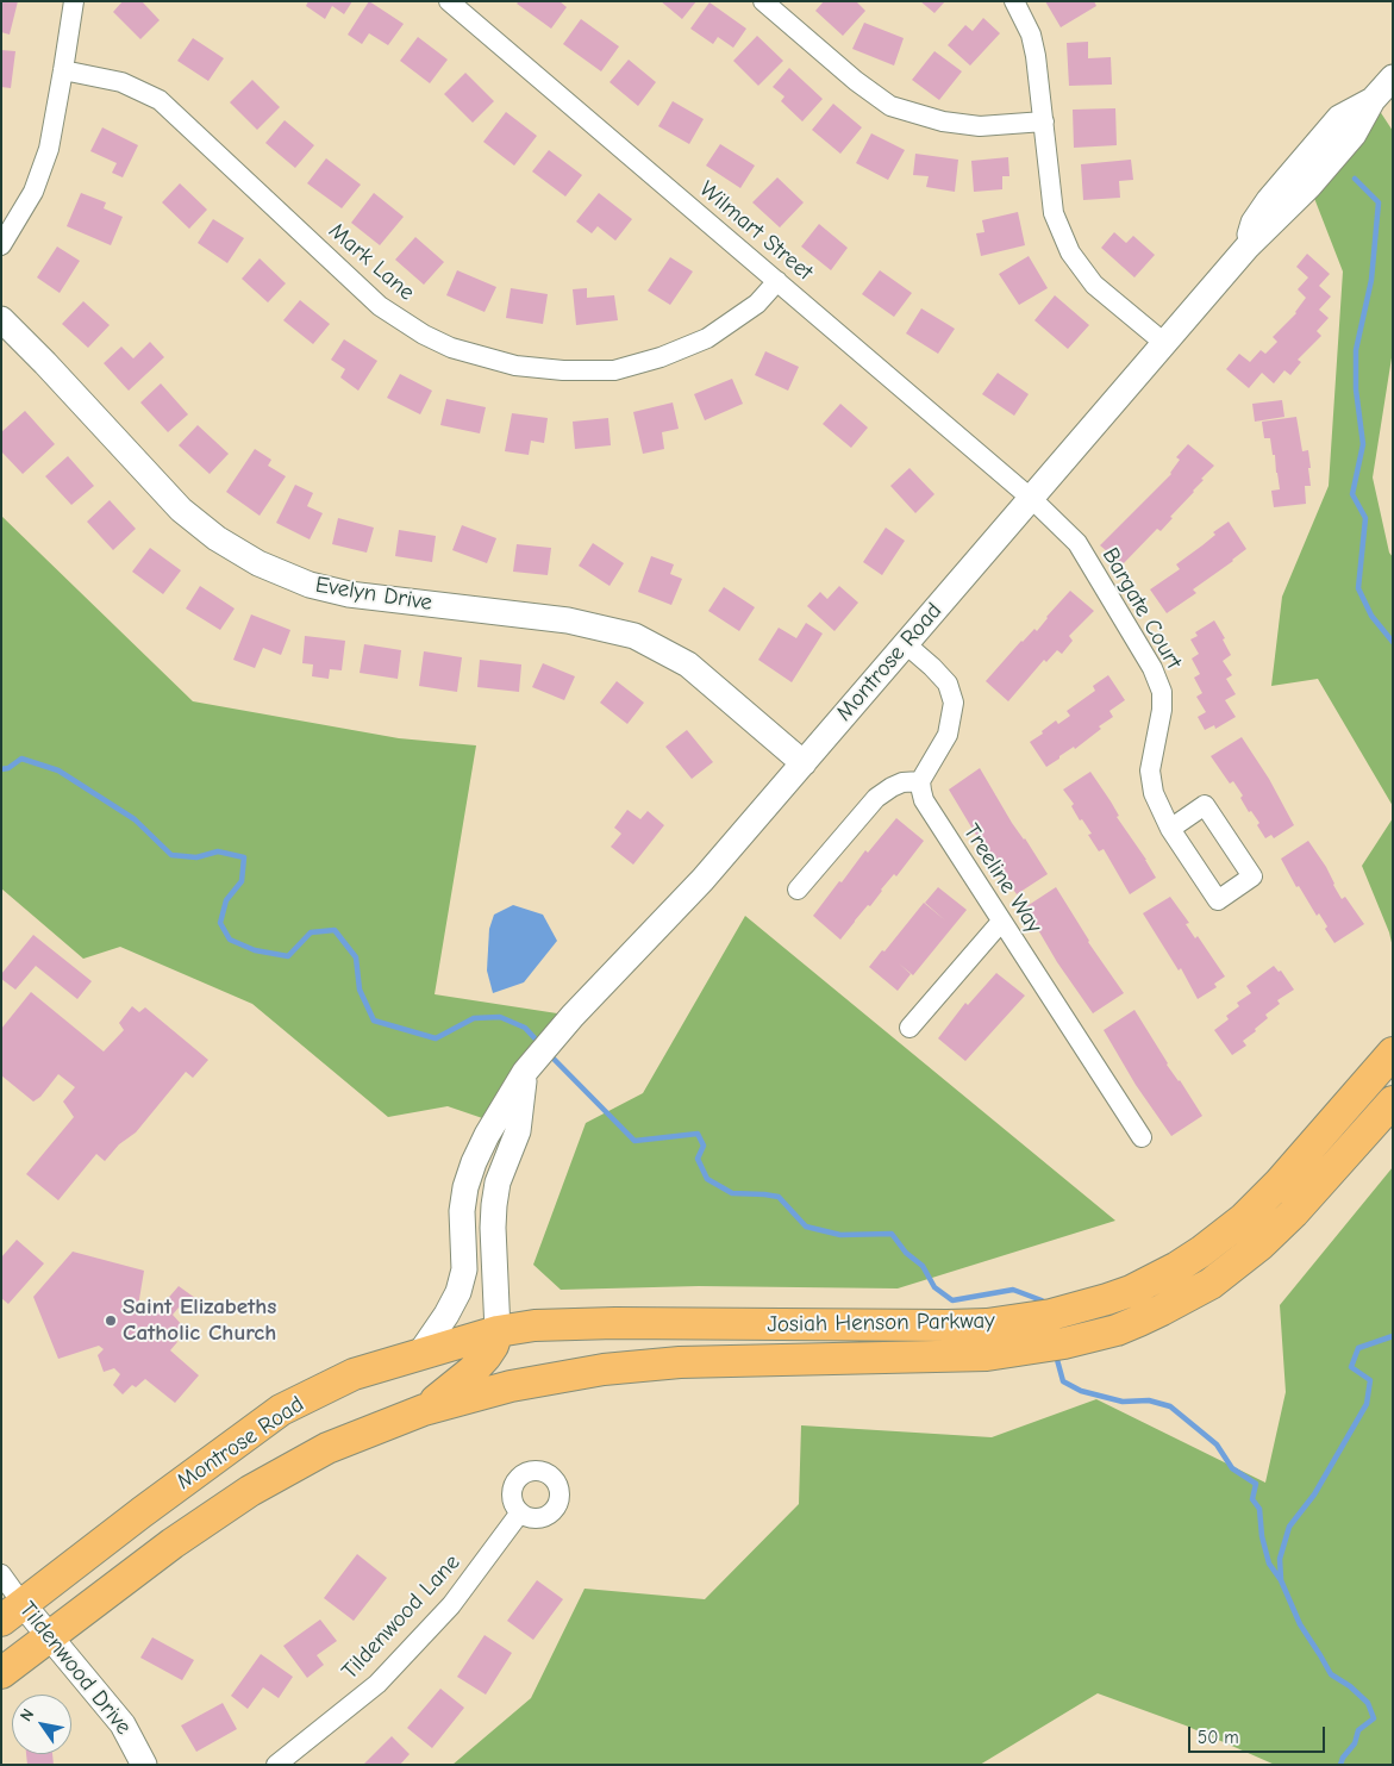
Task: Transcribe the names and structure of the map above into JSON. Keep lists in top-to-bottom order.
{
  "streets": {
    "main road": ["Montrose Road", "Josiah Henson Parkway"],
    "street": [
      "Wilmart Street",
      "Mark Lane",
      "Evelyn Drive",
      "Bargate Court",
      "Treeline Way",
      "Tildenwood Lane",
      "Tildenwood Drive"
    ]
  },
  "crossings": [
    ["Wilmart Street", "Mark Lane"],
    ["Wilmart Street", "Bargate Court"],
    ["Wilmart Street", "Montrose Road"],
    ["Evelyn Drive", "Montrose Road"],
    ["Bargate Court", "Montrose Road"],
    ["Montrose Road", "Josiah Henson Parkway"],
    ["Montrose Road", "Tildenwood Drive"]
  ],
  "places": ["Saint Elizabeths Catholic Church"],
  "scale_bar": "50 m",
  "north": "top left"
}
